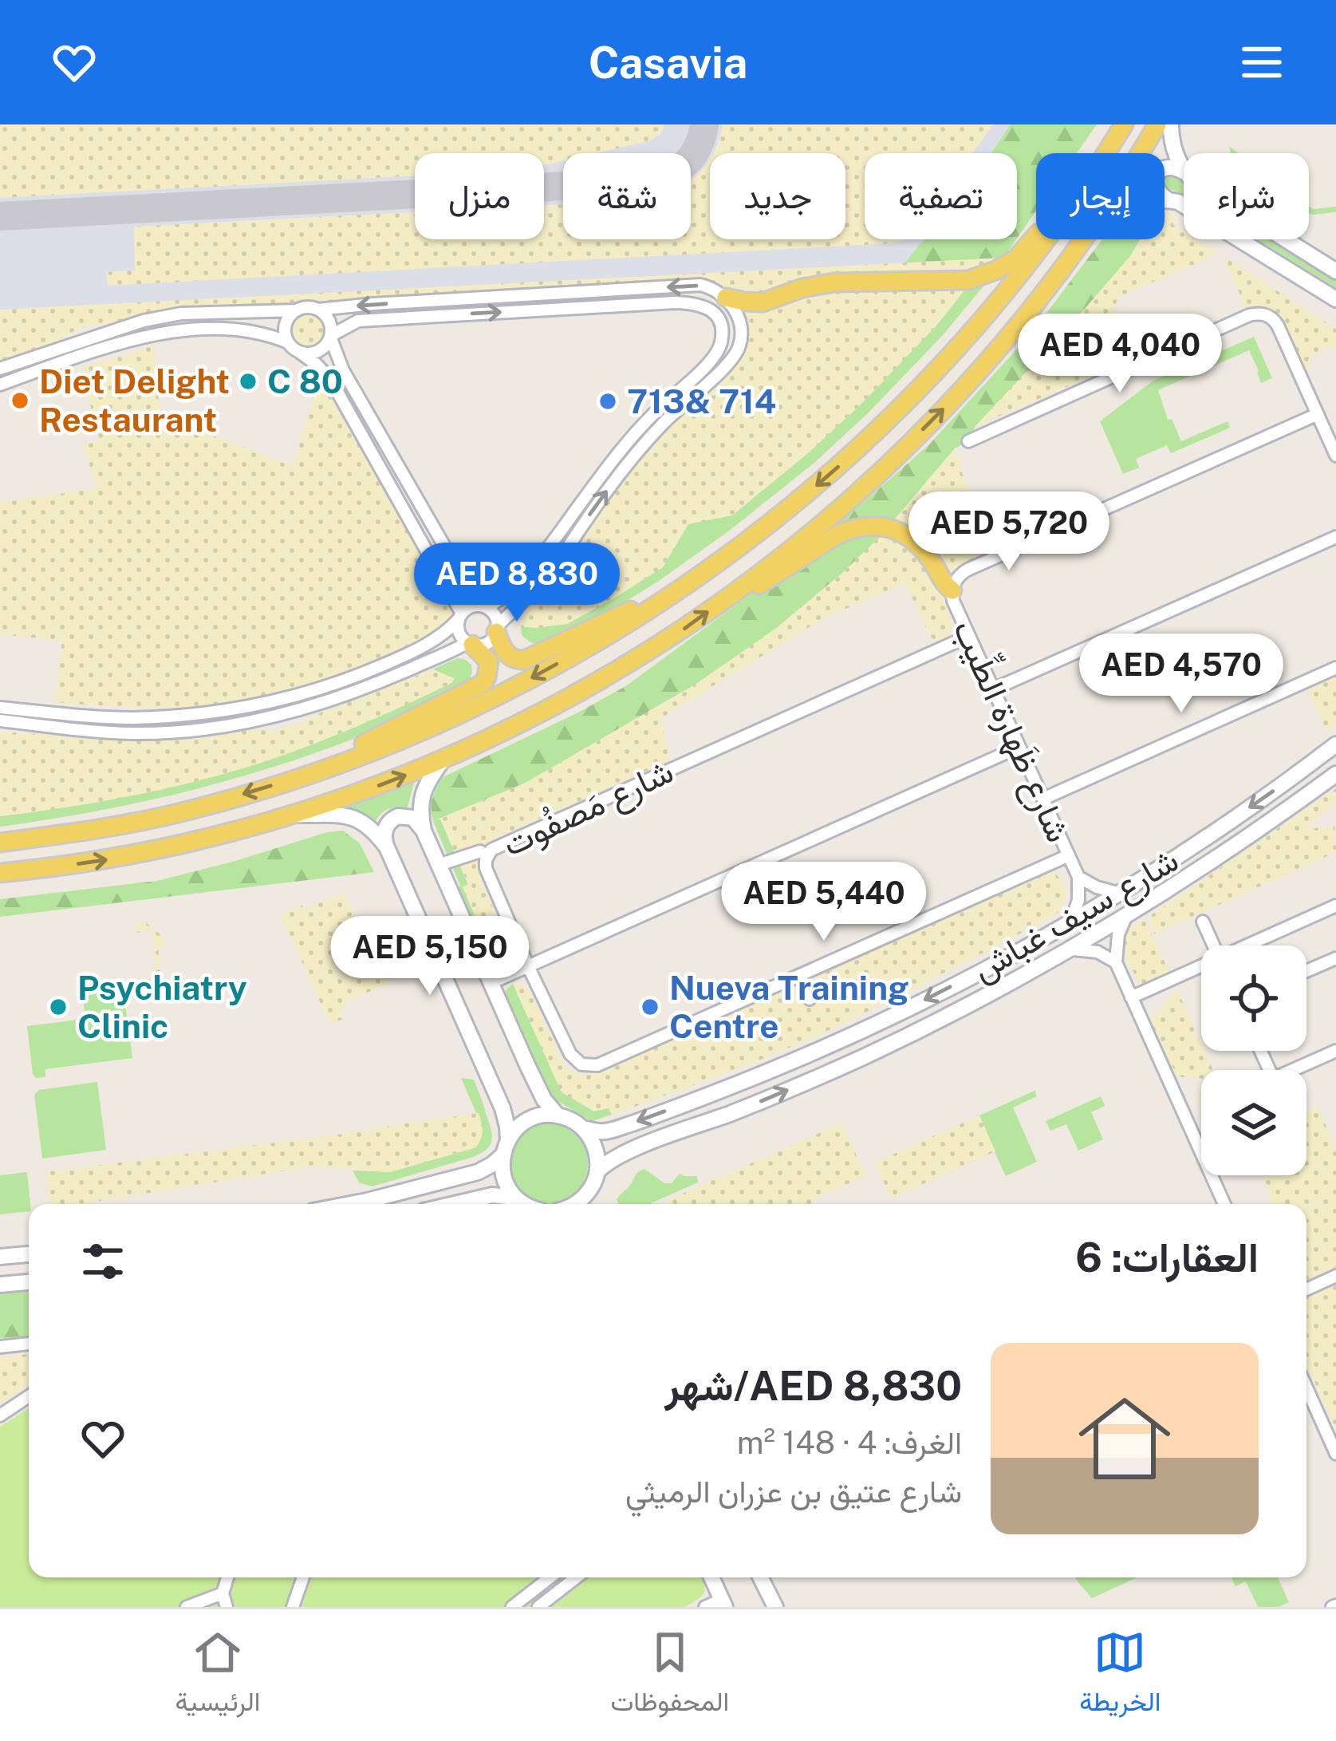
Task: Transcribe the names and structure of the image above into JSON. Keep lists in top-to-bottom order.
{
  "streets": {
    "street": ["شارع ظَهارة الطِّيب", "شارع مَصفُوت", "شارع سيف غباش"]
  },
  "crossings": [
    ["شارع ظَهارة الطِّيب", "شارع مَصفُوت"],
    ["شارع ظَهارة الطِّيب", "شارع سيف غباش"]
  ],
  "places": [
    "C 80",
    "Diet Delight Restaurant",
    "713& 714",
    "Psychiatry Clinic",
    "Nueva Training Centre"
  ],
  "page": {
    "header": "Casavia",
    "chip": [
      "شراء",
      "إيجار",
      "تصفية",
      "جديد",
      "شقة",
      "منزل"
    ],
    "price": [
      "AED 4,040",
      "AED 5,720",
      "AED 8,830",
      "AED 4,570",
      "AED 5,440",
      "AED 5,150"
    ],
    "heading": "العقارات: 6",
    "list": [
      {
        "name": "AED 8,830/شهر",
        "note": "الغرف: 4 · 148 m² · شارع عتيق بن عزران الرميثي"
      }
    ],
    "tabs": ["الخريطة", "المحفوظات", "الرئيسية"]
  }
}
